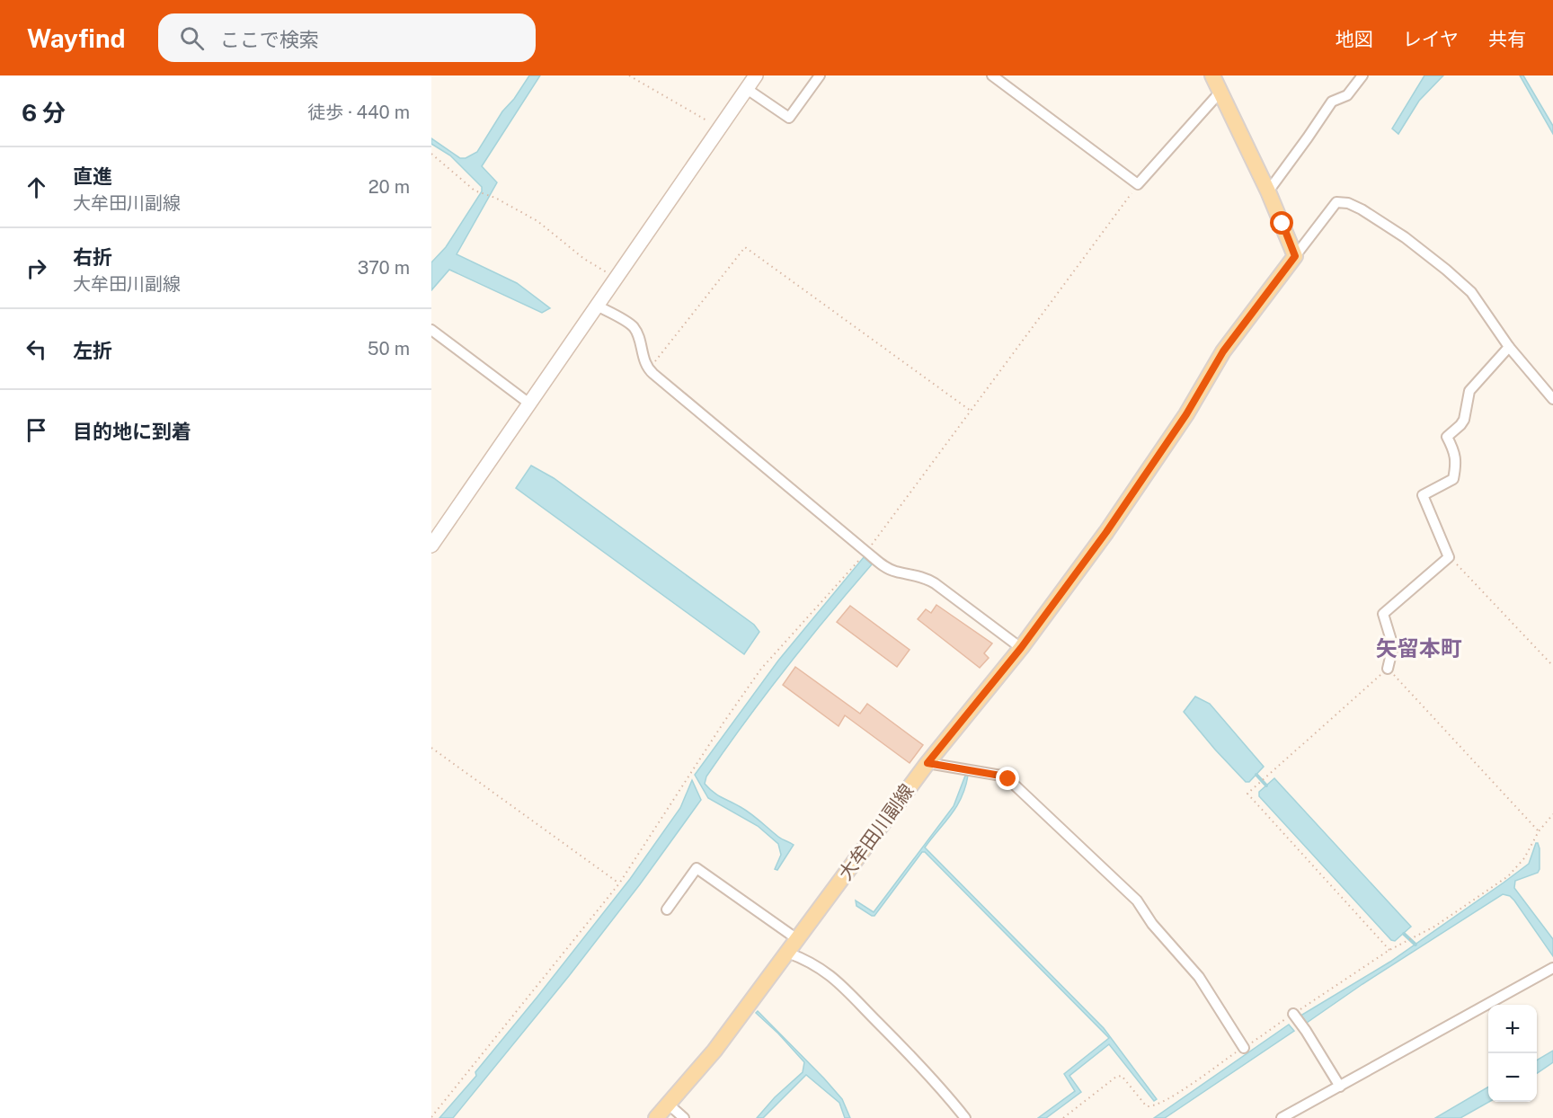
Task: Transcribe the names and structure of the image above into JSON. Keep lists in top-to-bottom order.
{
  "streets": {
    "main road": ["大牟田川副線"]
  },
  "districts": ["矢留本町"],
  "page": {
    "header": "Wayfind",
    "search": "ここで検索",
    "nav": ["地図", "レイヤ", "共有"],
    "heading": ["6 分", "徒歩 · 440 m"],
    "list": [
      ["直進", "大牟田川副線", "20 m"],
      ["右折", "大牟田川副線", "370 m"],
      ["左折", "50 m"],
      "目的地に到着"
    ],
    "map_buttons": ["+", "−"]
  }
}
